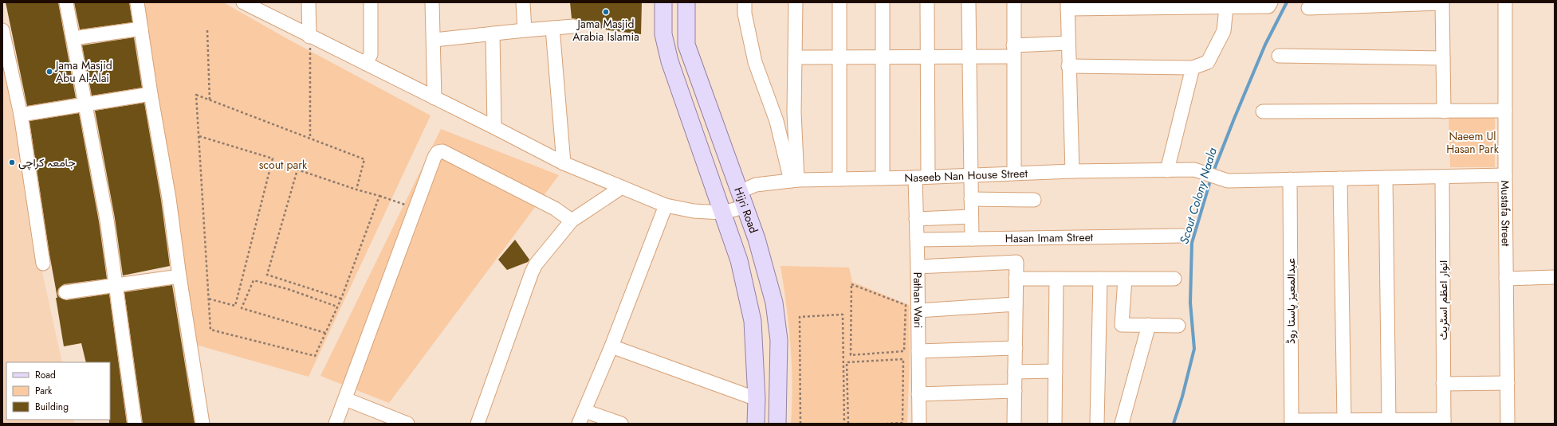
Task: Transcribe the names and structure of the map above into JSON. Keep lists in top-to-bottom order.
{
  "streets": {
    "main road": ["Hijri Road"],
    "street": [
      "Naseeb Nan House Street",
      "Mustafa Street",
      "Hasan Imam Street",
      "Pathan Wari",
      "انوار اعظم اسٹریٹ",
      "عبدالمعیز پاستا روڈ"
    ]
  },
  "crossings": [
    ["Naseeb Nan House Street", "Hijri Road"],
    ["Naseeb Nan House Street", "Mustafa Street"],
    ["Naseeb Nan House Street", "Pathan Wari"],
    ["Naseeb Nan House Street", "انوار اعظم اسٹریٹ"],
    ["Naseeb Nan House Street", "عبدالمعیز پاستا روڈ"],
    ["Hasan Imam Street", "Pathan Wari"]
  ],
  "water": ["Scout Colony Naala"],
  "parks": ["Naeem Ul Hasan Park", "scout park"],
  "places": ["Jama Masjid Arabia Islamia", "Jama Masjid Abu Al-Alai", "جامعہ کراچی"],
  "legend": ["Road", "Park", "Building"]
}
